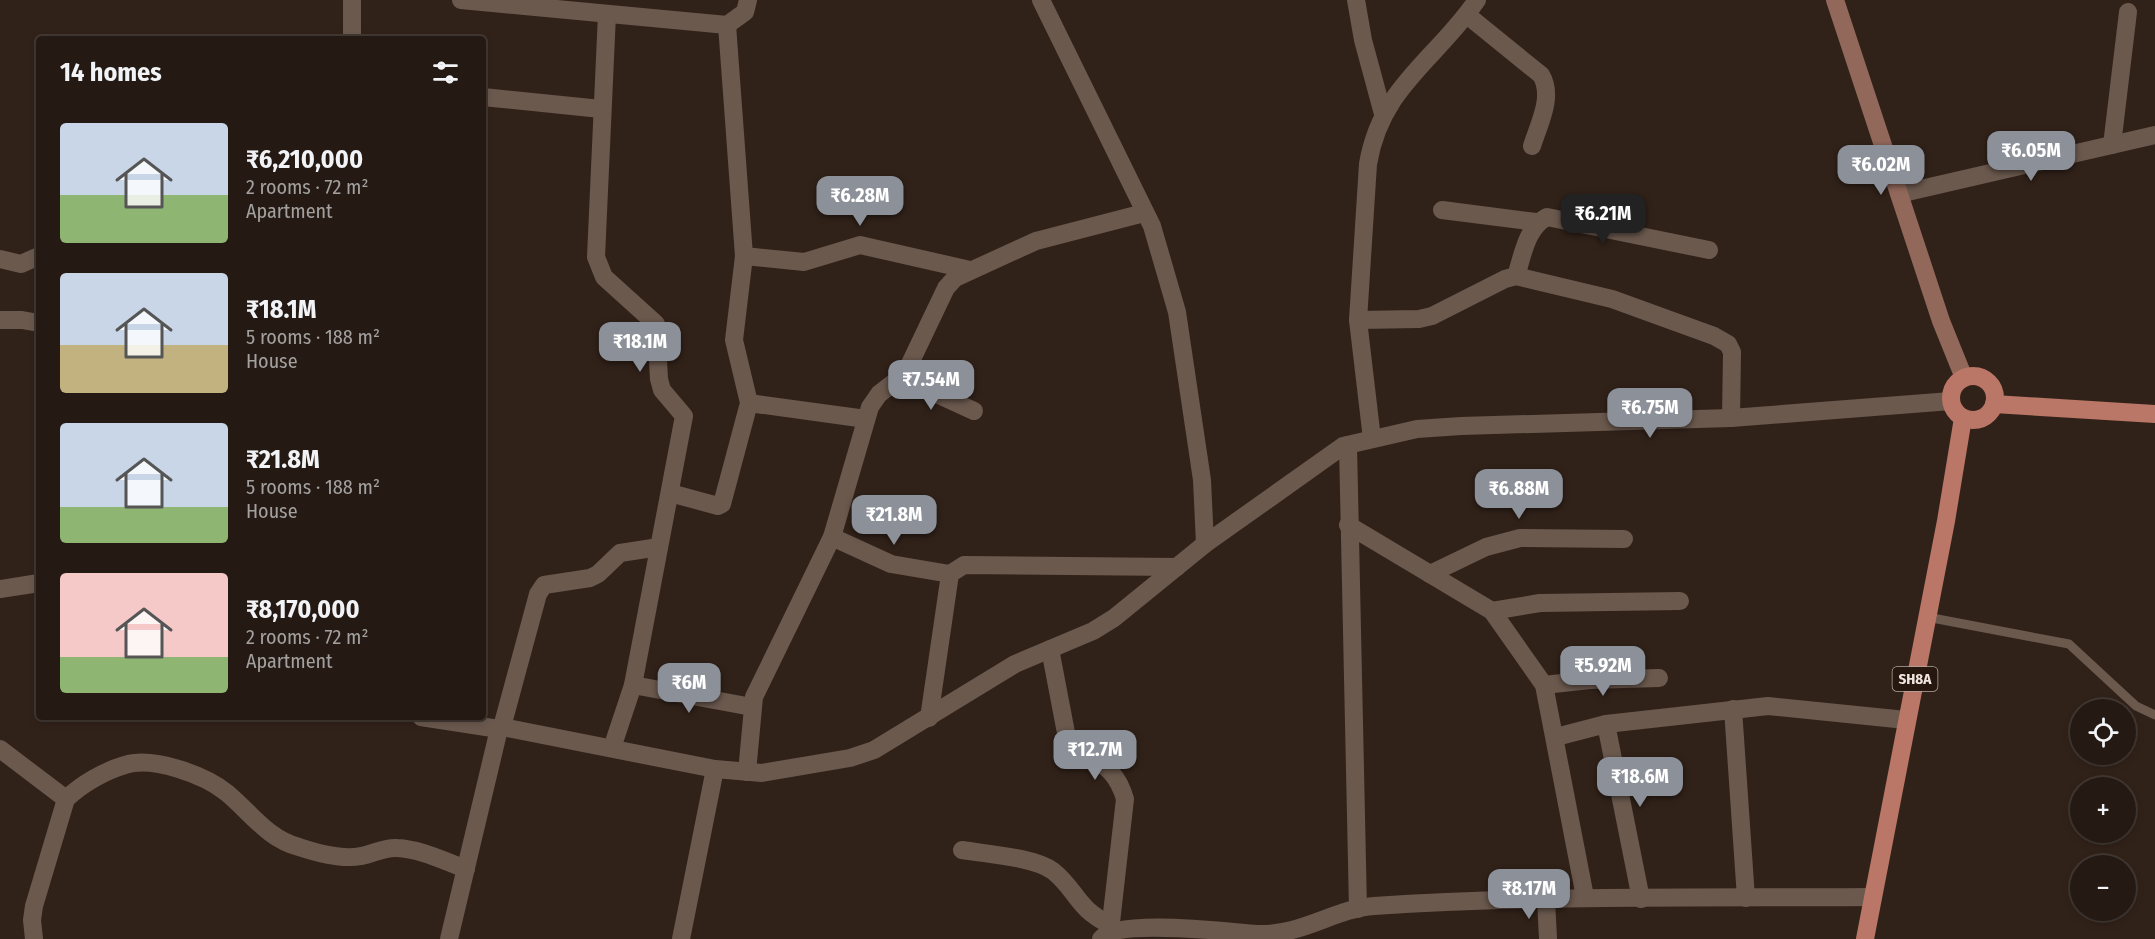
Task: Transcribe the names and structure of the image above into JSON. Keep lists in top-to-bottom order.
{
  "streets": {
    "main road": ["SH8A"]
  },
  "page": {
    "heading": "14 homes",
    "list": [
      {
        "name": "₹6,210,000",
        "note": "2 rooms · 72 m² · Apartment"
      },
      {
        "name": "₹18.1M",
        "note": "5 rooms · 188 m² · House"
      },
      {
        "name": "₹21.8M",
        "note": "5 rooms · 188 m² · House"
      },
      {
        "name": "₹8,170,000",
        "note": "2 rooms · 72 m² · Apartment"
      }
    ],
    "price": [
      "₹6.05M",
      "₹6.02M",
      "₹6.28M",
      "₹6.21M",
      "₹18.1M",
      "₹7.54M",
      "₹6.75M",
      "₹6.88M",
      "₹21.8M",
      "₹5.92M",
      "₹6M",
      "₹12.7M",
      "₹18.6M",
      "₹8.17M"
    ],
    "map_buttons": ["+", "−"]
  }
}
